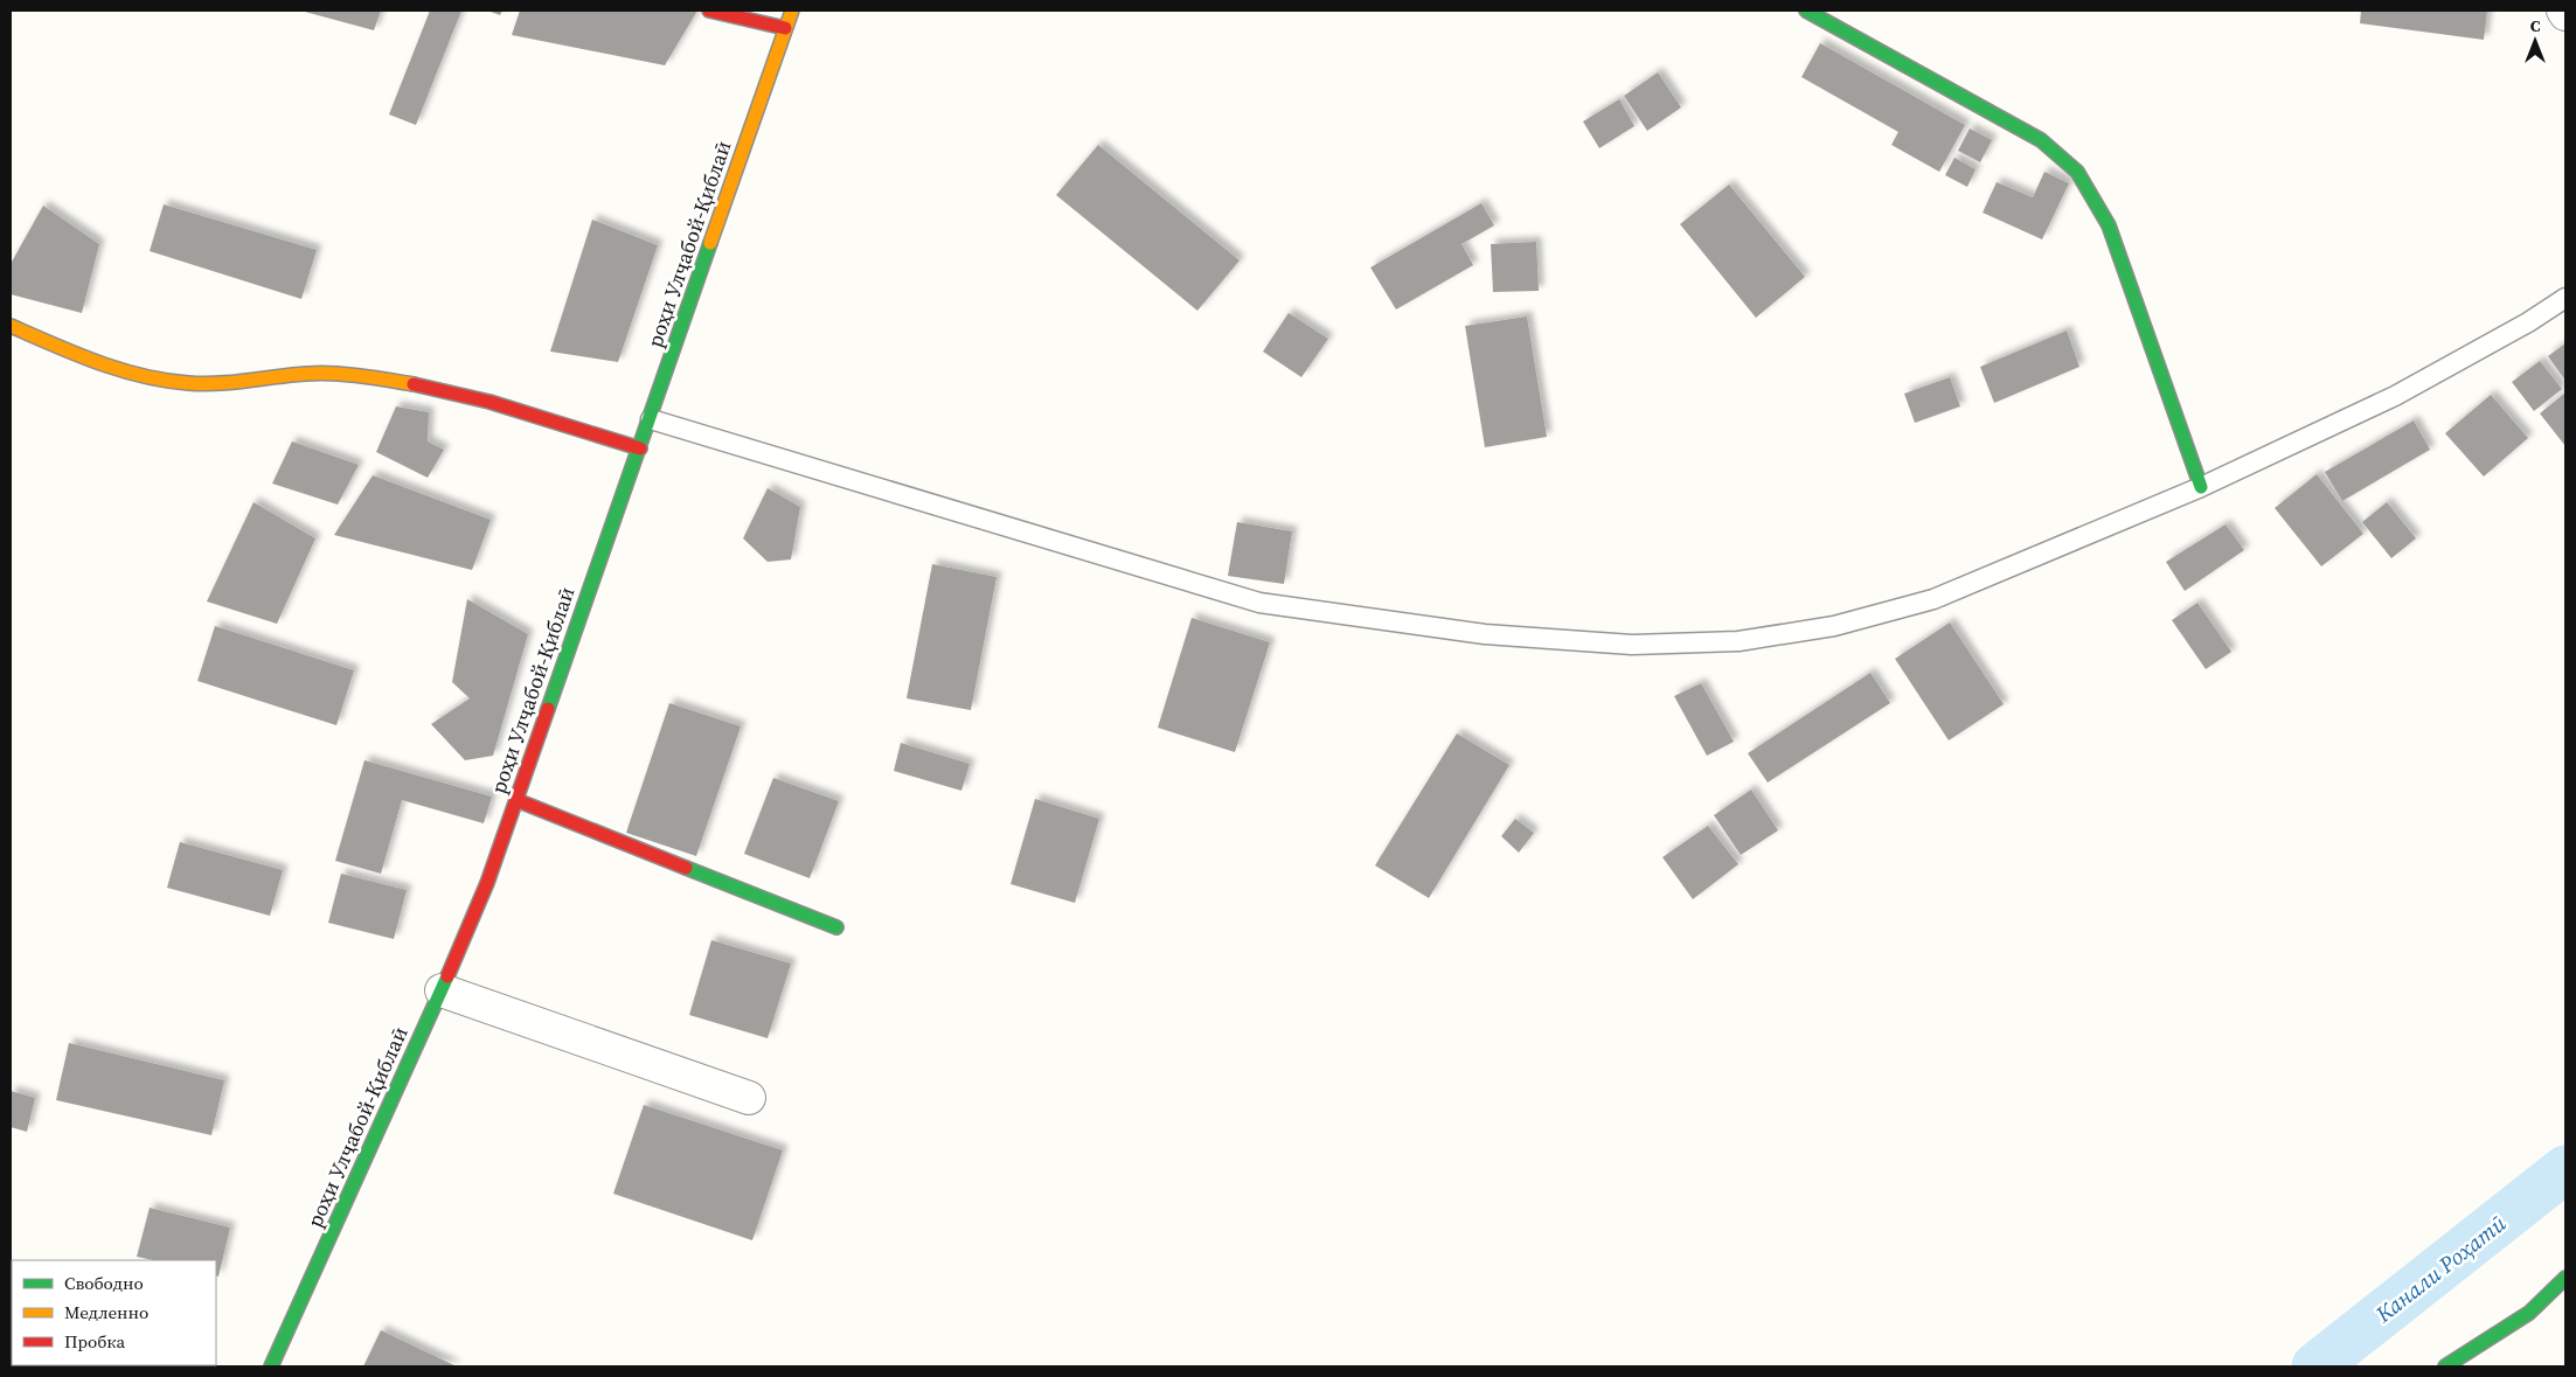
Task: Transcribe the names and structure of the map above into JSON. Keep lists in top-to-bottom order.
{
  "streets": {
    "street": ["роҳи Улҷабой-Қиблаӣ"]
  },
  "water": ["Канали Роҳатӣ"],
  "legend": ["Свободно", "Медленно", "Пробка"],
  "north": "top"
}
